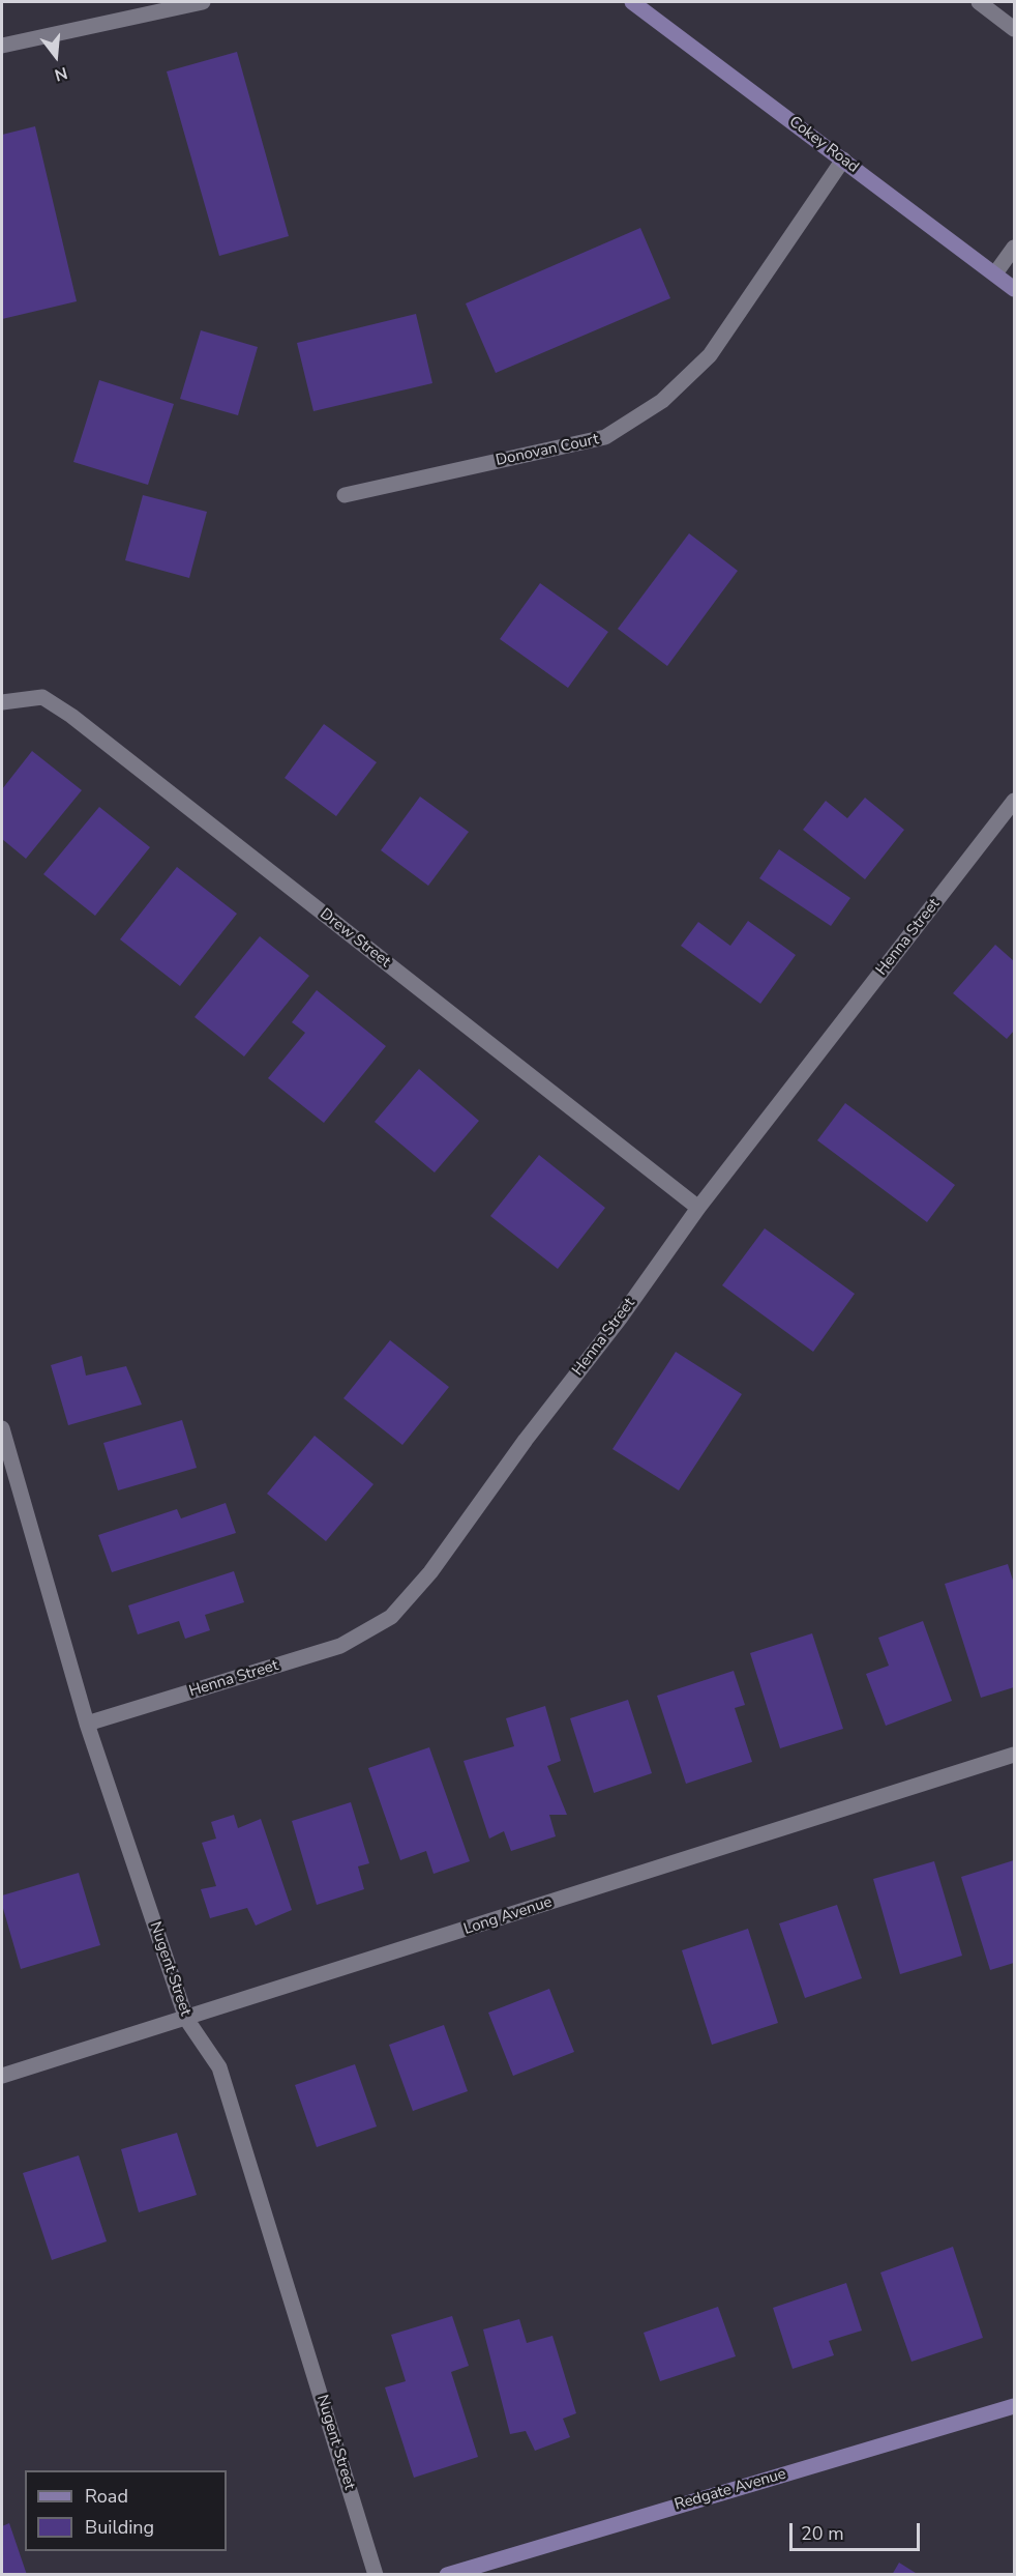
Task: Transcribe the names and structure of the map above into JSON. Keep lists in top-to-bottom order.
{
  "streets": {
    "street": [
      "Cokey Road",
      "Donovan Court",
      "Henna Street",
      "Drew Street",
      "Long Avenue",
      "Nugent Street",
      "Redgate Avenue"
    ]
  },
  "crossings": [
    ["Cokey Road", "Donovan Court"],
    ["Henna Street", "Drew Street"],
    ["Henna Street", "Nugent Street"],
    ["Long Avenue", "Nugent Street"]
  ],
  "legend": ["Road", "Building"],
  "scale_bar": "20 m",
  "north": "bottom"
}
